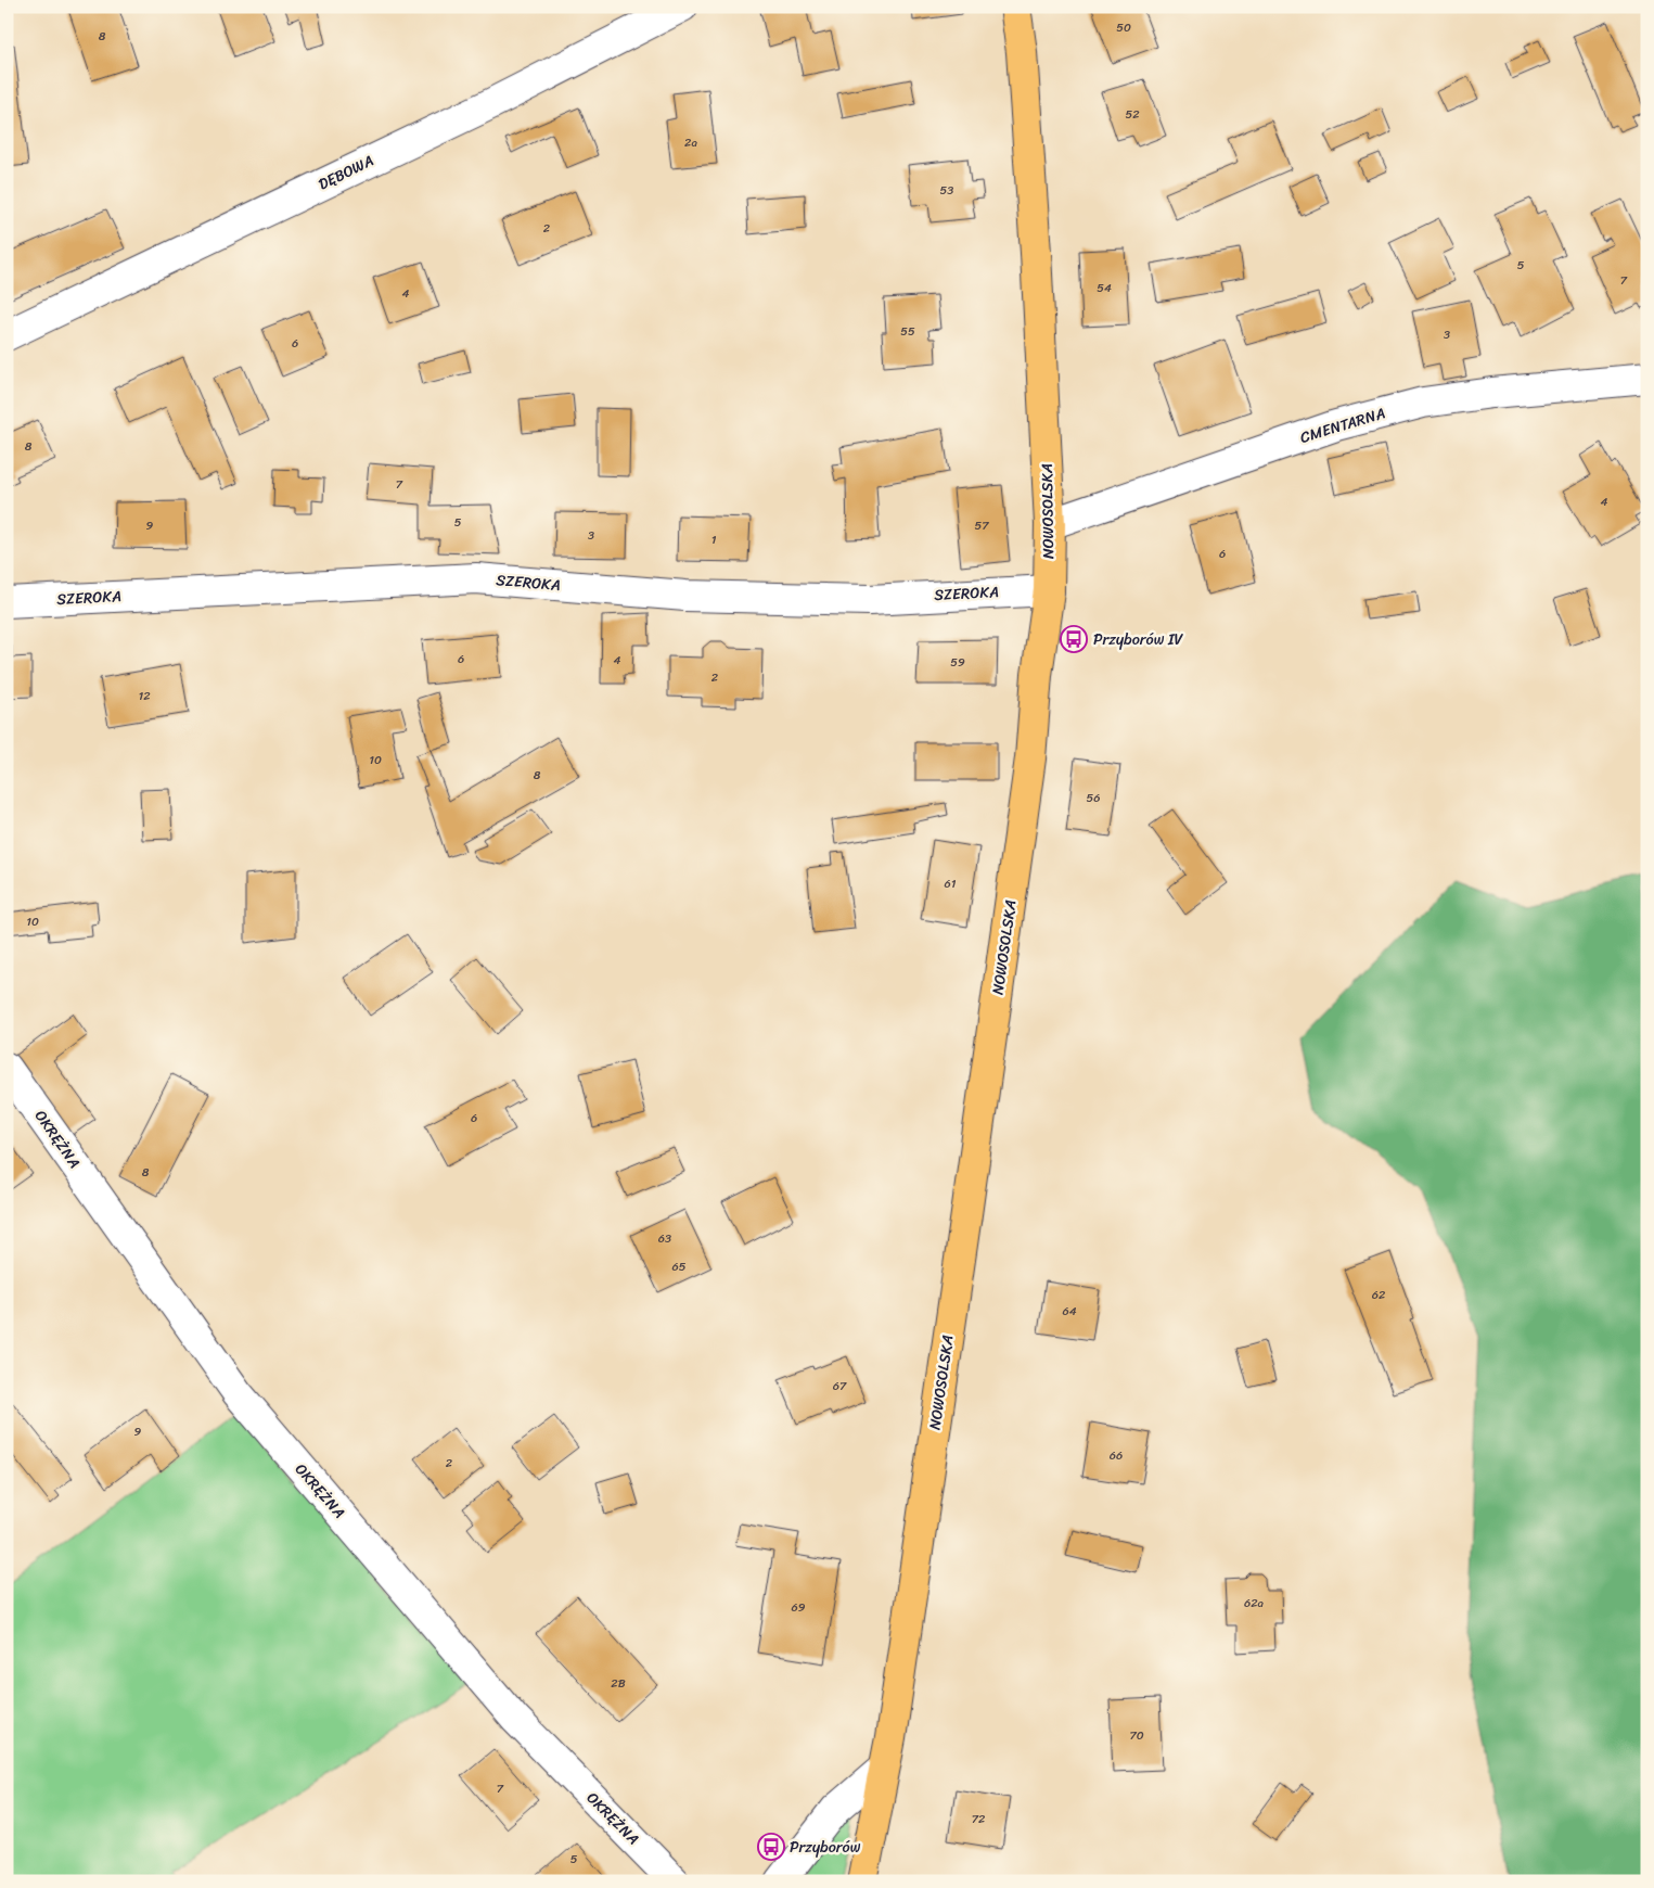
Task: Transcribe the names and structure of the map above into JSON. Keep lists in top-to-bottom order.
{
  "streets": {
    "main road": ["NOWOSOLSKA"],
    "street": [
      "DĘBOWA",
      "CMENTARNA",
      "SZEROKA",
      "OKRĘŻNA"
    ]
  },
  "crossings": [
    ["CMENTARNA", "NOWOSOLSKA"],
    ["NOWOSOLSKA", "SZEROKA"]
  ],
  "places": {
    "bus stop": ["Przyborów IV", "Przyborów"]
  },
  "house_numbers": [
    "50",
    "8",
    "52",
    "2a",
    "53",
    "2",
    "5",
    "7",
    "54",
    "4",
    "55",
    "3",
    "6",
    "8",
    "7",
    "4",
    "5",
    "9",
    "57",
    "3",
    "1",
    "6",
    "6",
    "4",
    "59",
    "2",
    "12",
    "10",
    "8",
    "56",
    "61",
    "10",
    "6",
    "8",
    "63",
    "65",
    "62",
    "64",
    "67",
    "9",
    "66",
    "2",
    "62a",
    "69",
    "2B",
    "70",
    "7",
    "72",
    "5"
  ]
}
